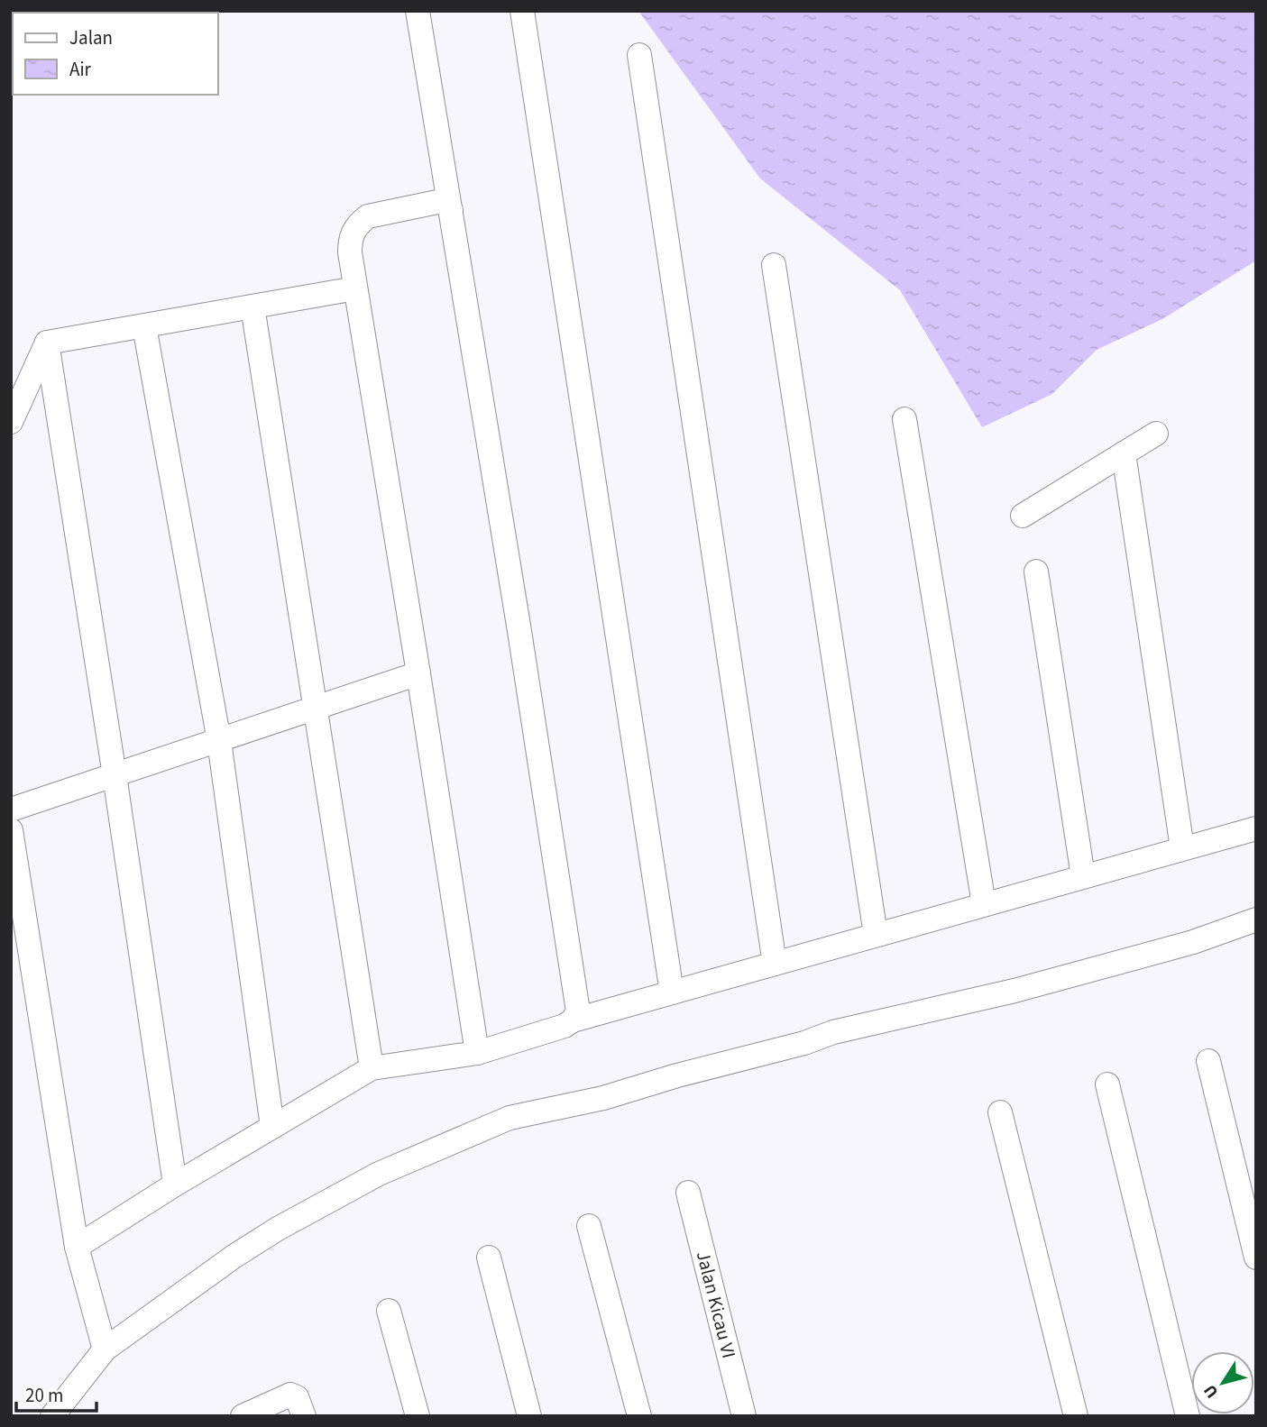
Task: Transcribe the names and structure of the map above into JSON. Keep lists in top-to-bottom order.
{
  "streets": {
    "street": ["Jalan Kicau VI"]
  },
  "legend": ["Jalan", "Air"],
  "scale_bar": "20 m",
  "north": "bottom left"
}
